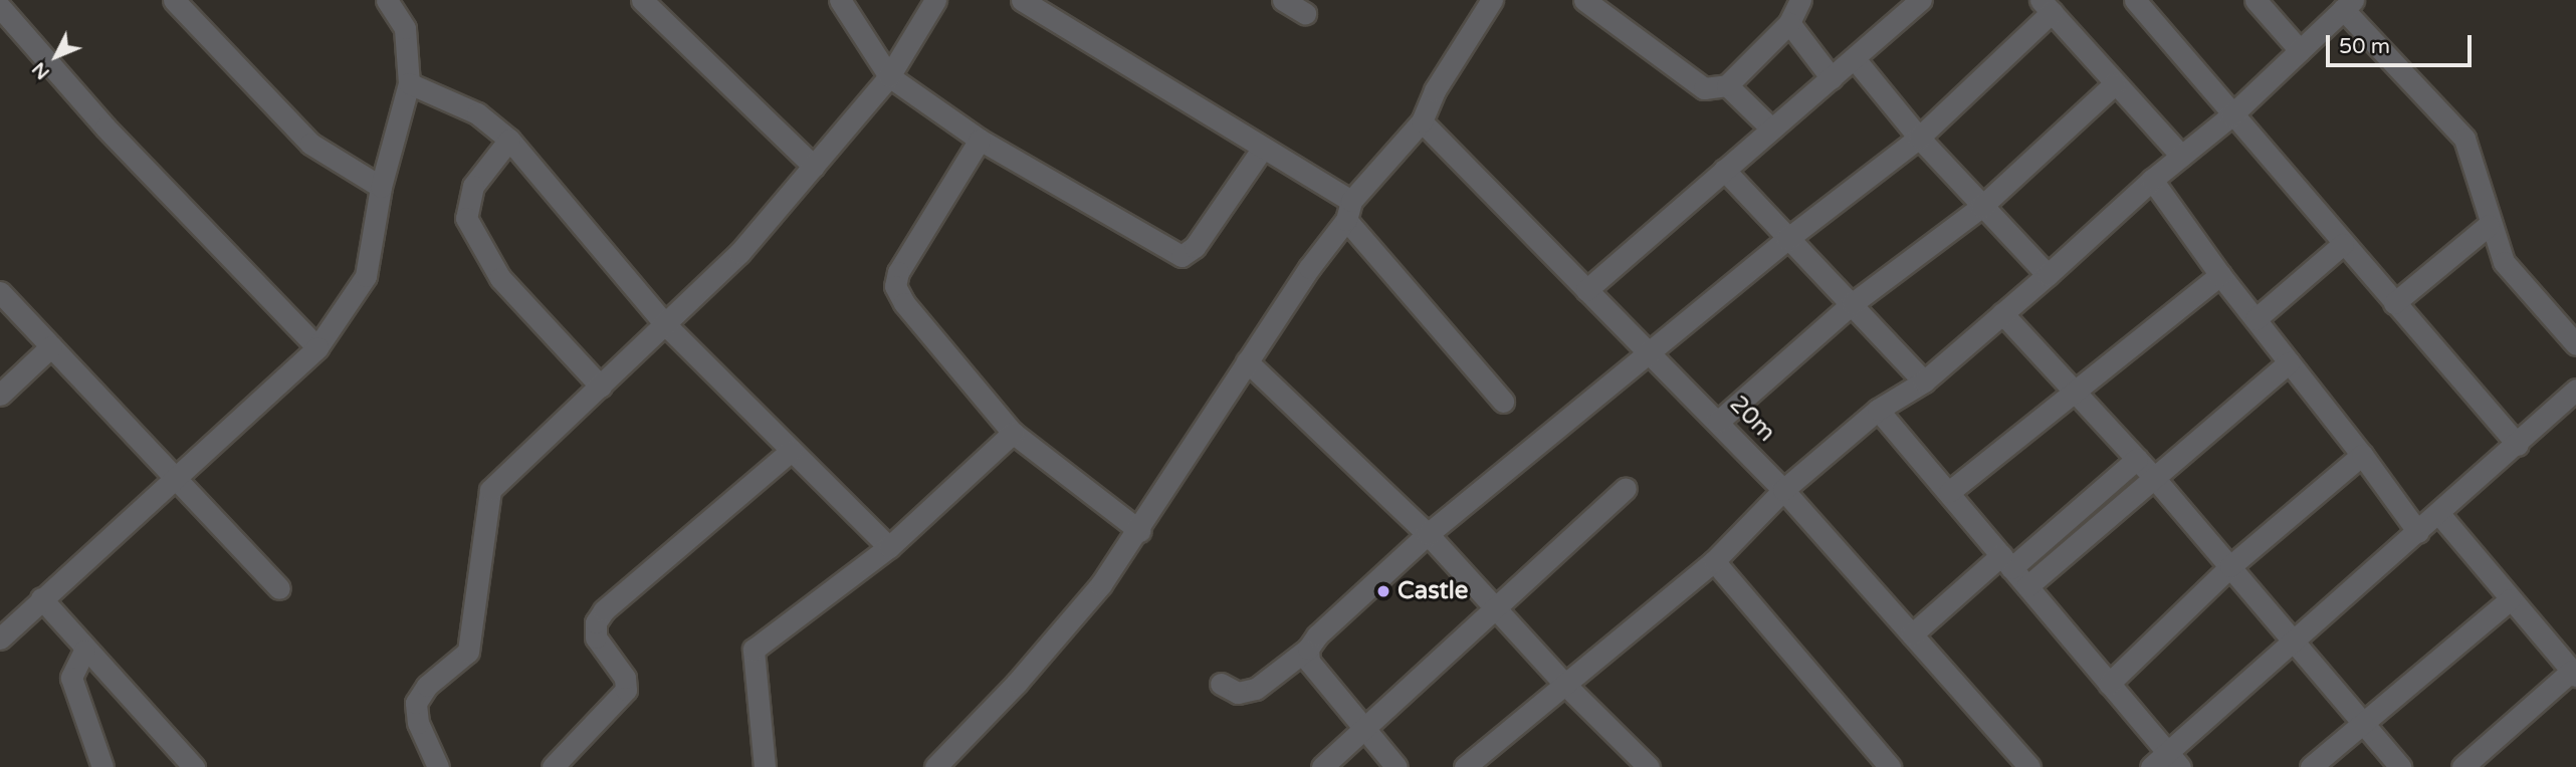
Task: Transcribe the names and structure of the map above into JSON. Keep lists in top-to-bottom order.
{
  "streets": {
    "street": ["20m"]
  },
  "places": ["Castle"],
  "scale_bar": "50 m",
  "north": "bottom left"
}
